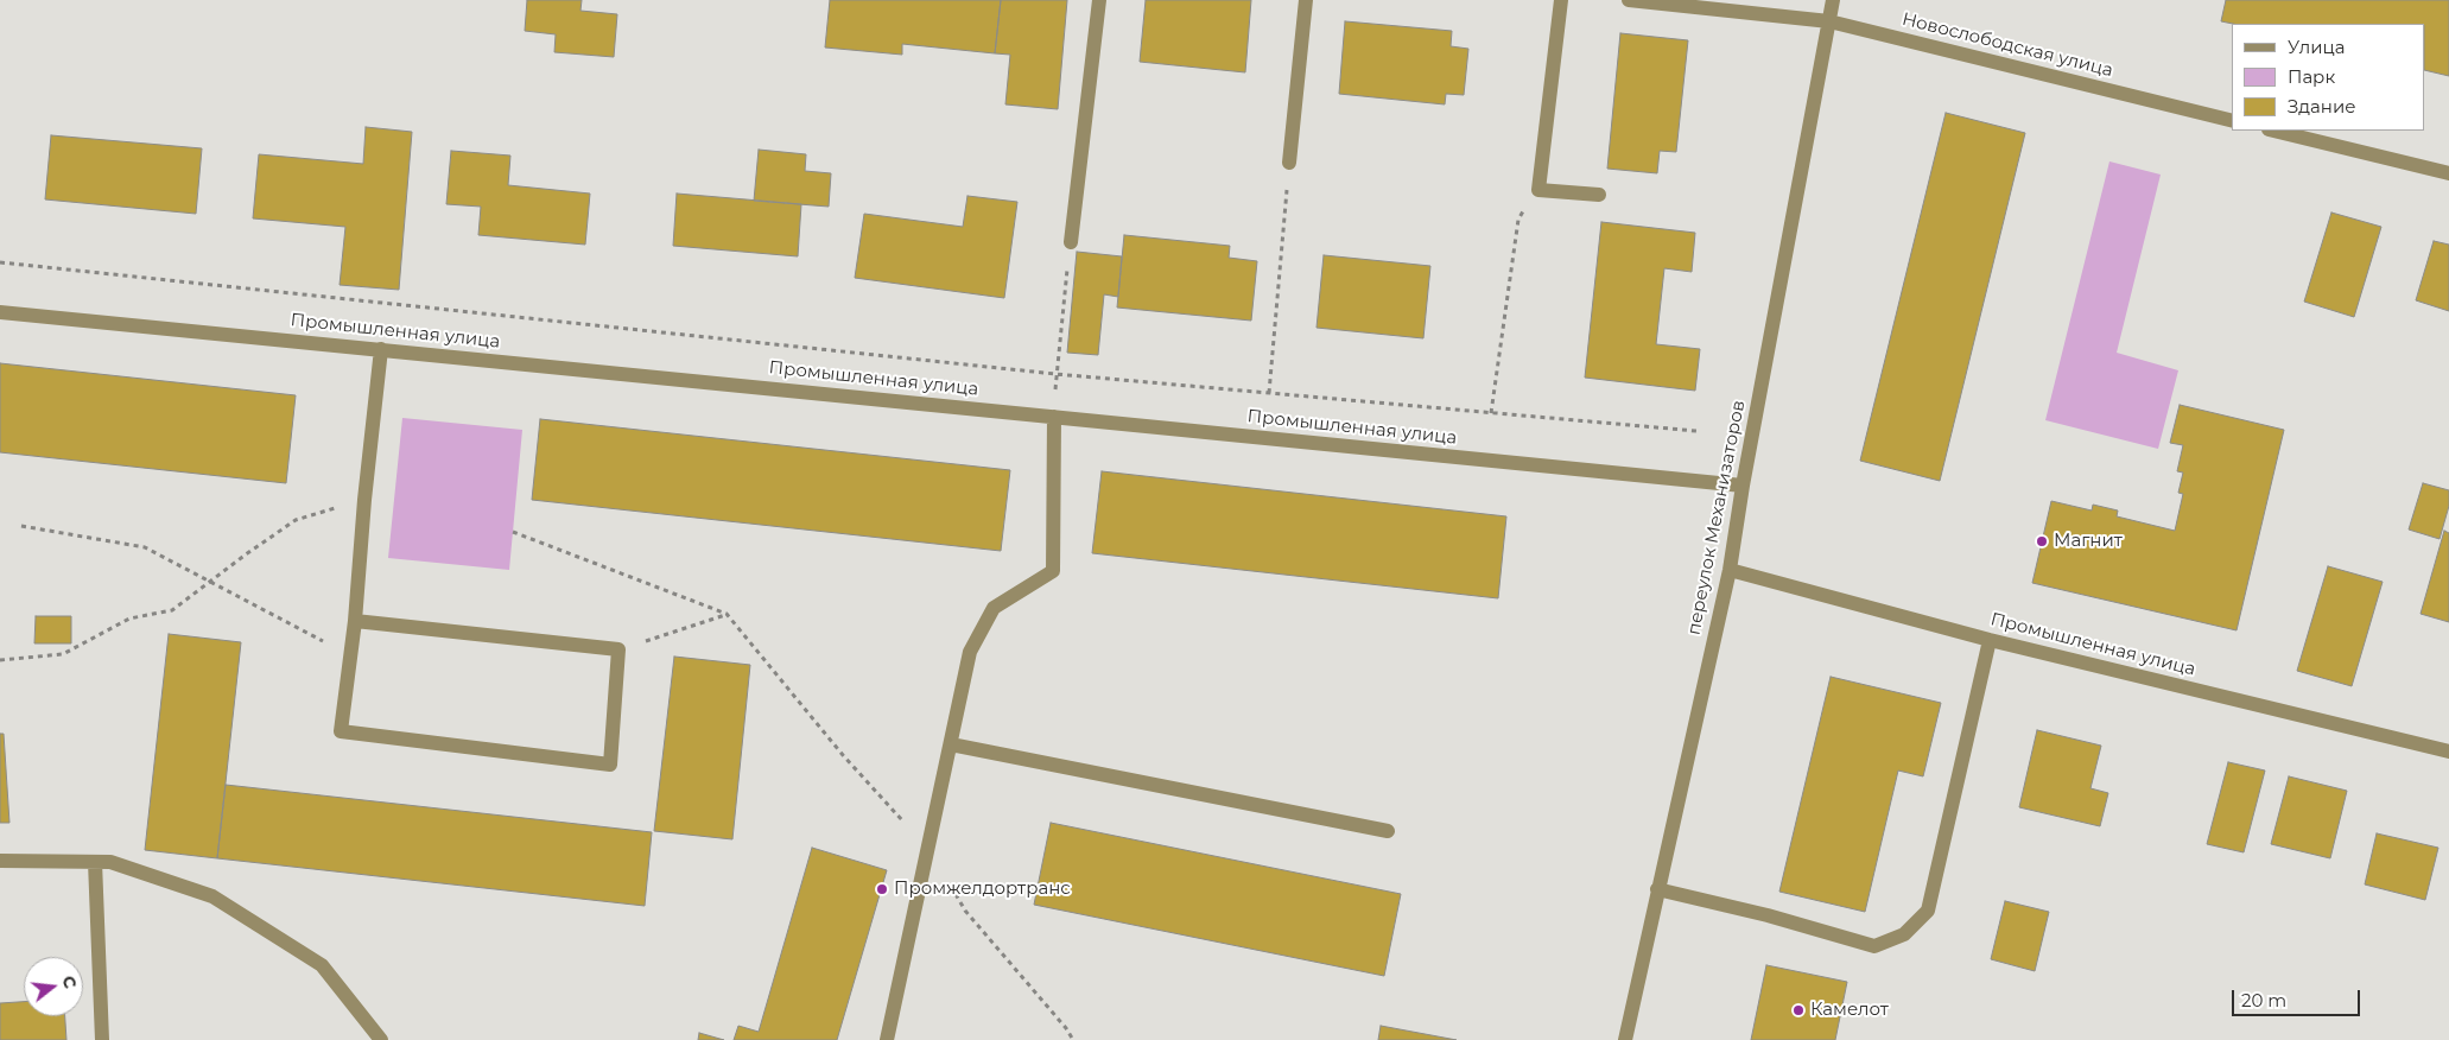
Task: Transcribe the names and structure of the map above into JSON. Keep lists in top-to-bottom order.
{
  "streets": {
    "street": ["Новослободская улица", "Промышленная улица", "переулок Механизаторов"]
  },
  "crossings": [
    ["Новослободская улица", "переулок Механизаторов"],
    ["Промышленная улица", "переулок Механизаторов"]
  ],
  "places": ["Магнит", "Промжелдортранс", "Камелот"],
  "legend": ["Улица", "Парк", "Здание"],
  "scale_bar": "20 m",
  "north": "right"
}
